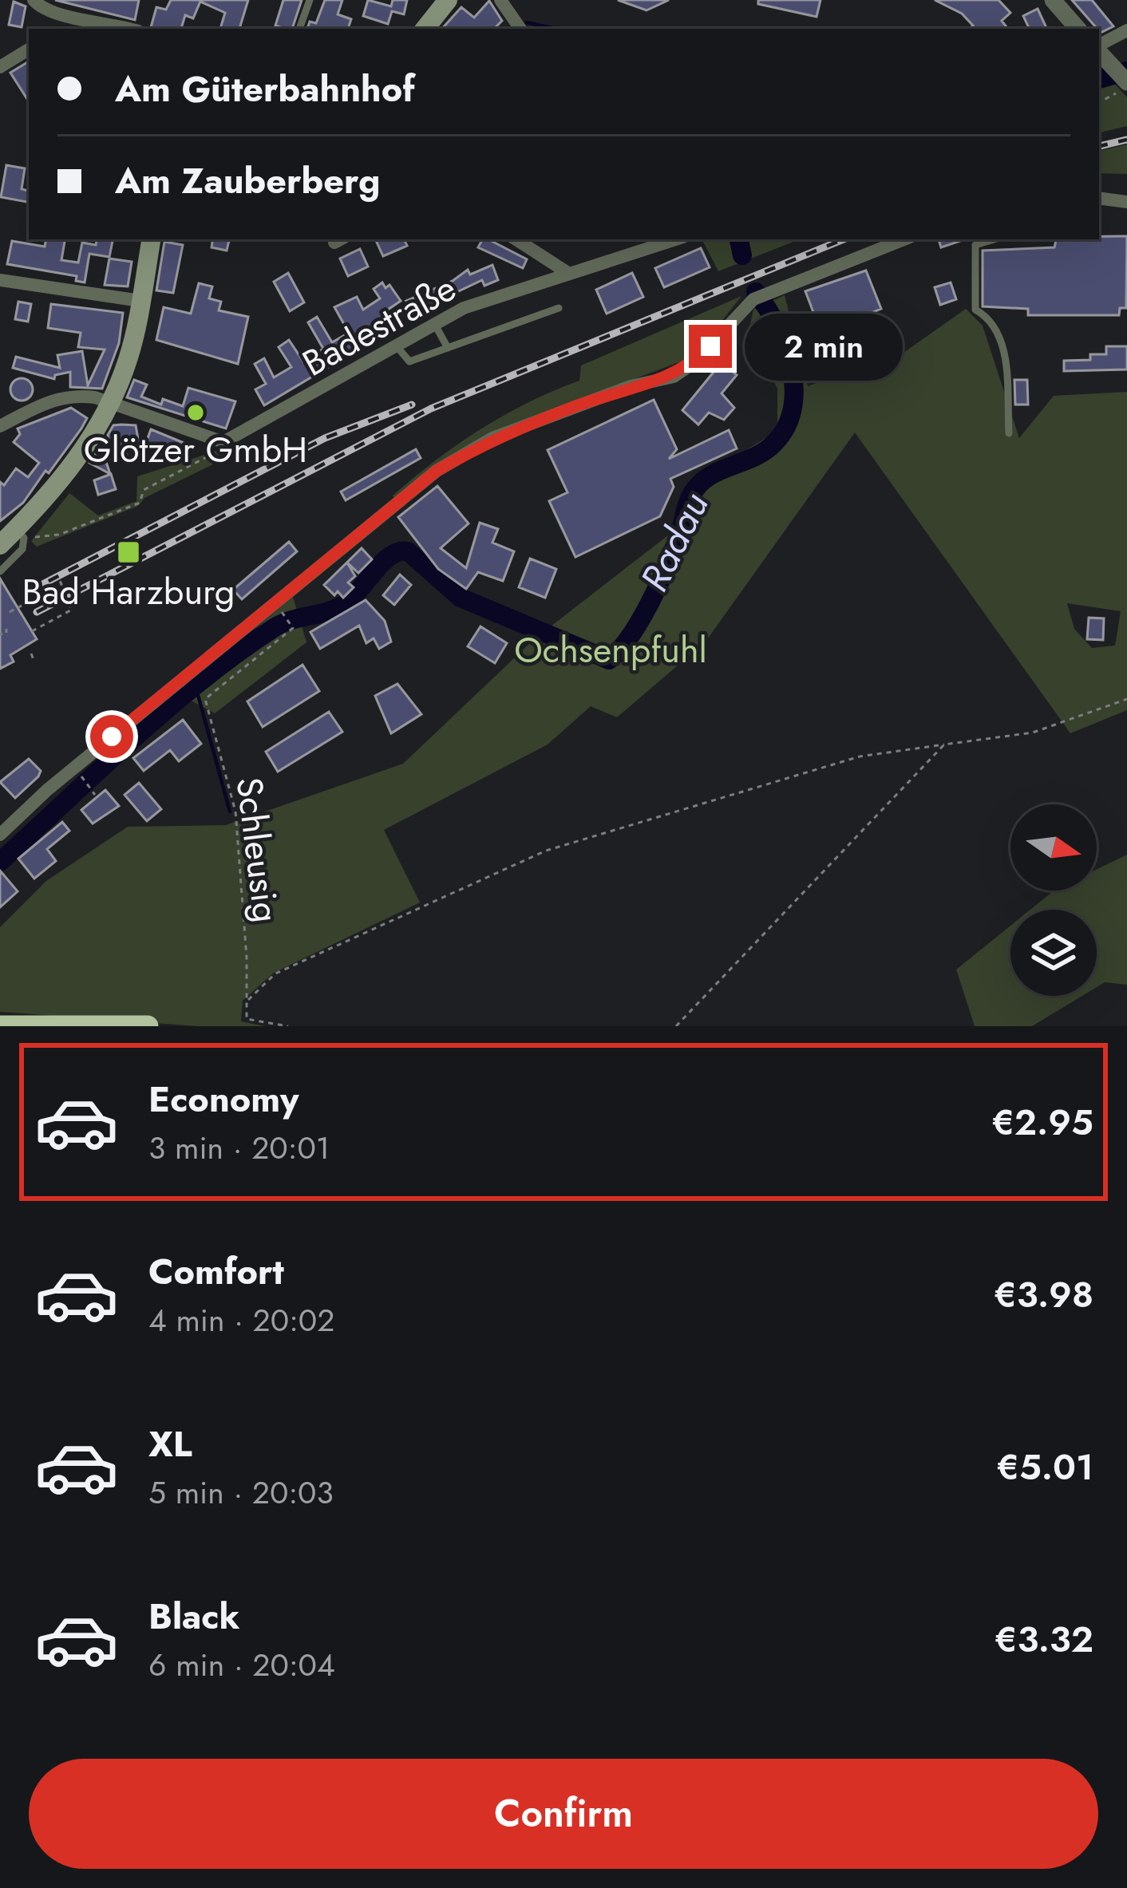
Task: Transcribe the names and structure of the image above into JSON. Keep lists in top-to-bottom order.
{
  "streets": {
    "street": ["Badestraße"],
    "path": ["Schleusig"]
  },
  "water": ["Radau"],
  "parks": ["Ochsenpfuhl"],
  "places": {
    "other": ["Glötzer GmbH"],
    "transit": ["Bad Harzburg"]
  },
  "north": "right",
  "page": {
    "banner": ["Am Güterbahnhof", "Am Zauberberg"],
    "bubble": "2 min",
    "list": [
      {
        "name": "Economy",
        "note": "3 min · 20:01",
        "value": "€2.95"
      },
      {
        "name": "Comfort",
        "note": "4 min · 20:02",
        "value": "€3.98"
      },
      {
        "name": "XL",
        "note": "5 min · 20:03",
        "value": "€5.01"
      },
      {
        "name": "Black",
        "note": "6 min · 20:04",
        "value": "€3.32"
      }
    ],
    "buttons": "Confirm"
  }
}
